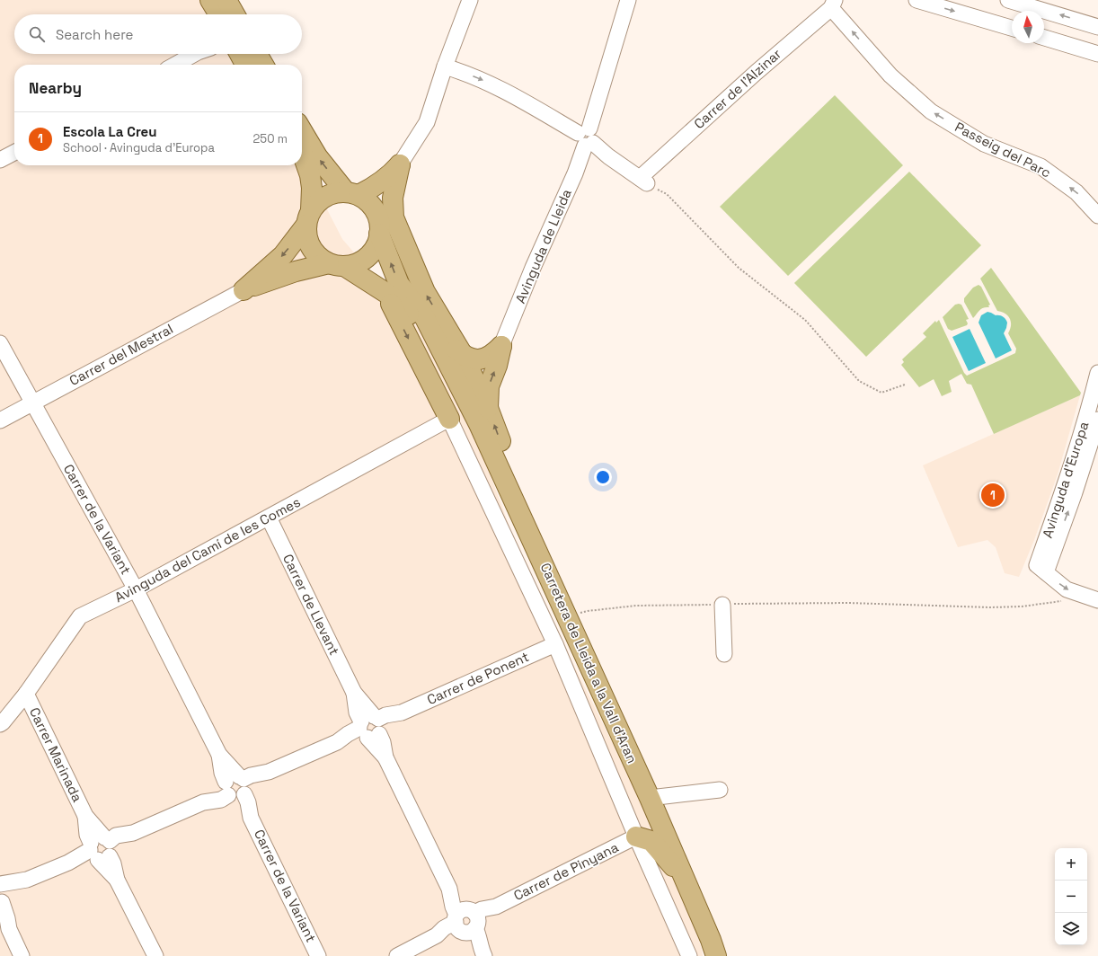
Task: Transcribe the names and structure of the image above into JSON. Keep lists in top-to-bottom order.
{
  "streets": {
    "main road": ["Carretera de Lleida a la Vall d'Aran"],
    "street": [
      "Carrer de l'Alzinar",
      "Passeig del Parc",
      "Avinguda de Lleida",
      "Carrer del Mestral",
      "Avinguda d'Europa",
      "Carrer de la Variant",
      "Avinguda del Camí de les Comes",
      "Carrer de Llevant",
      "Carrer de Ponent",
      "Carrer Marinada",
      "Carrer de Pinyana"
    ]
  },
  "crossings": [
    ["Carrer de l'Alzinar", "Passeig del Parc"],
    ["Carrer del Mestral", "Carrer de la Variant"],
    ["Carrer de la Variant", "Avinguda del Camí de les Comes"],
    ["Carrer de la Variant", "Carrer de Ponent"],
    ["Avinguda del Camí de les Comes", "Carrer de Llevant"],
    ["Avinguda del Camí de les Comes", "Carrer Marinada"],
    ["Carrer de Llevant", "Carrer de Ponent"],
    ["Carrer de Llevant", "Carrer de Pinyana"],
    ["Carrer de Ponent", "Carrer Marinada"]
  ],
  "north": "top",
  "page": {
    "search": "Search here",
    "heading": "Nearby",
    "list": [
      {
        "mark": "1",
        "name": "Escola La Creu",
        "note": "School · Avinguda d'Europa",
        "value": "250 m"
      }
    ],
    "pins": "1",
    "map_buttons": ["+", "−"]
  }
}
